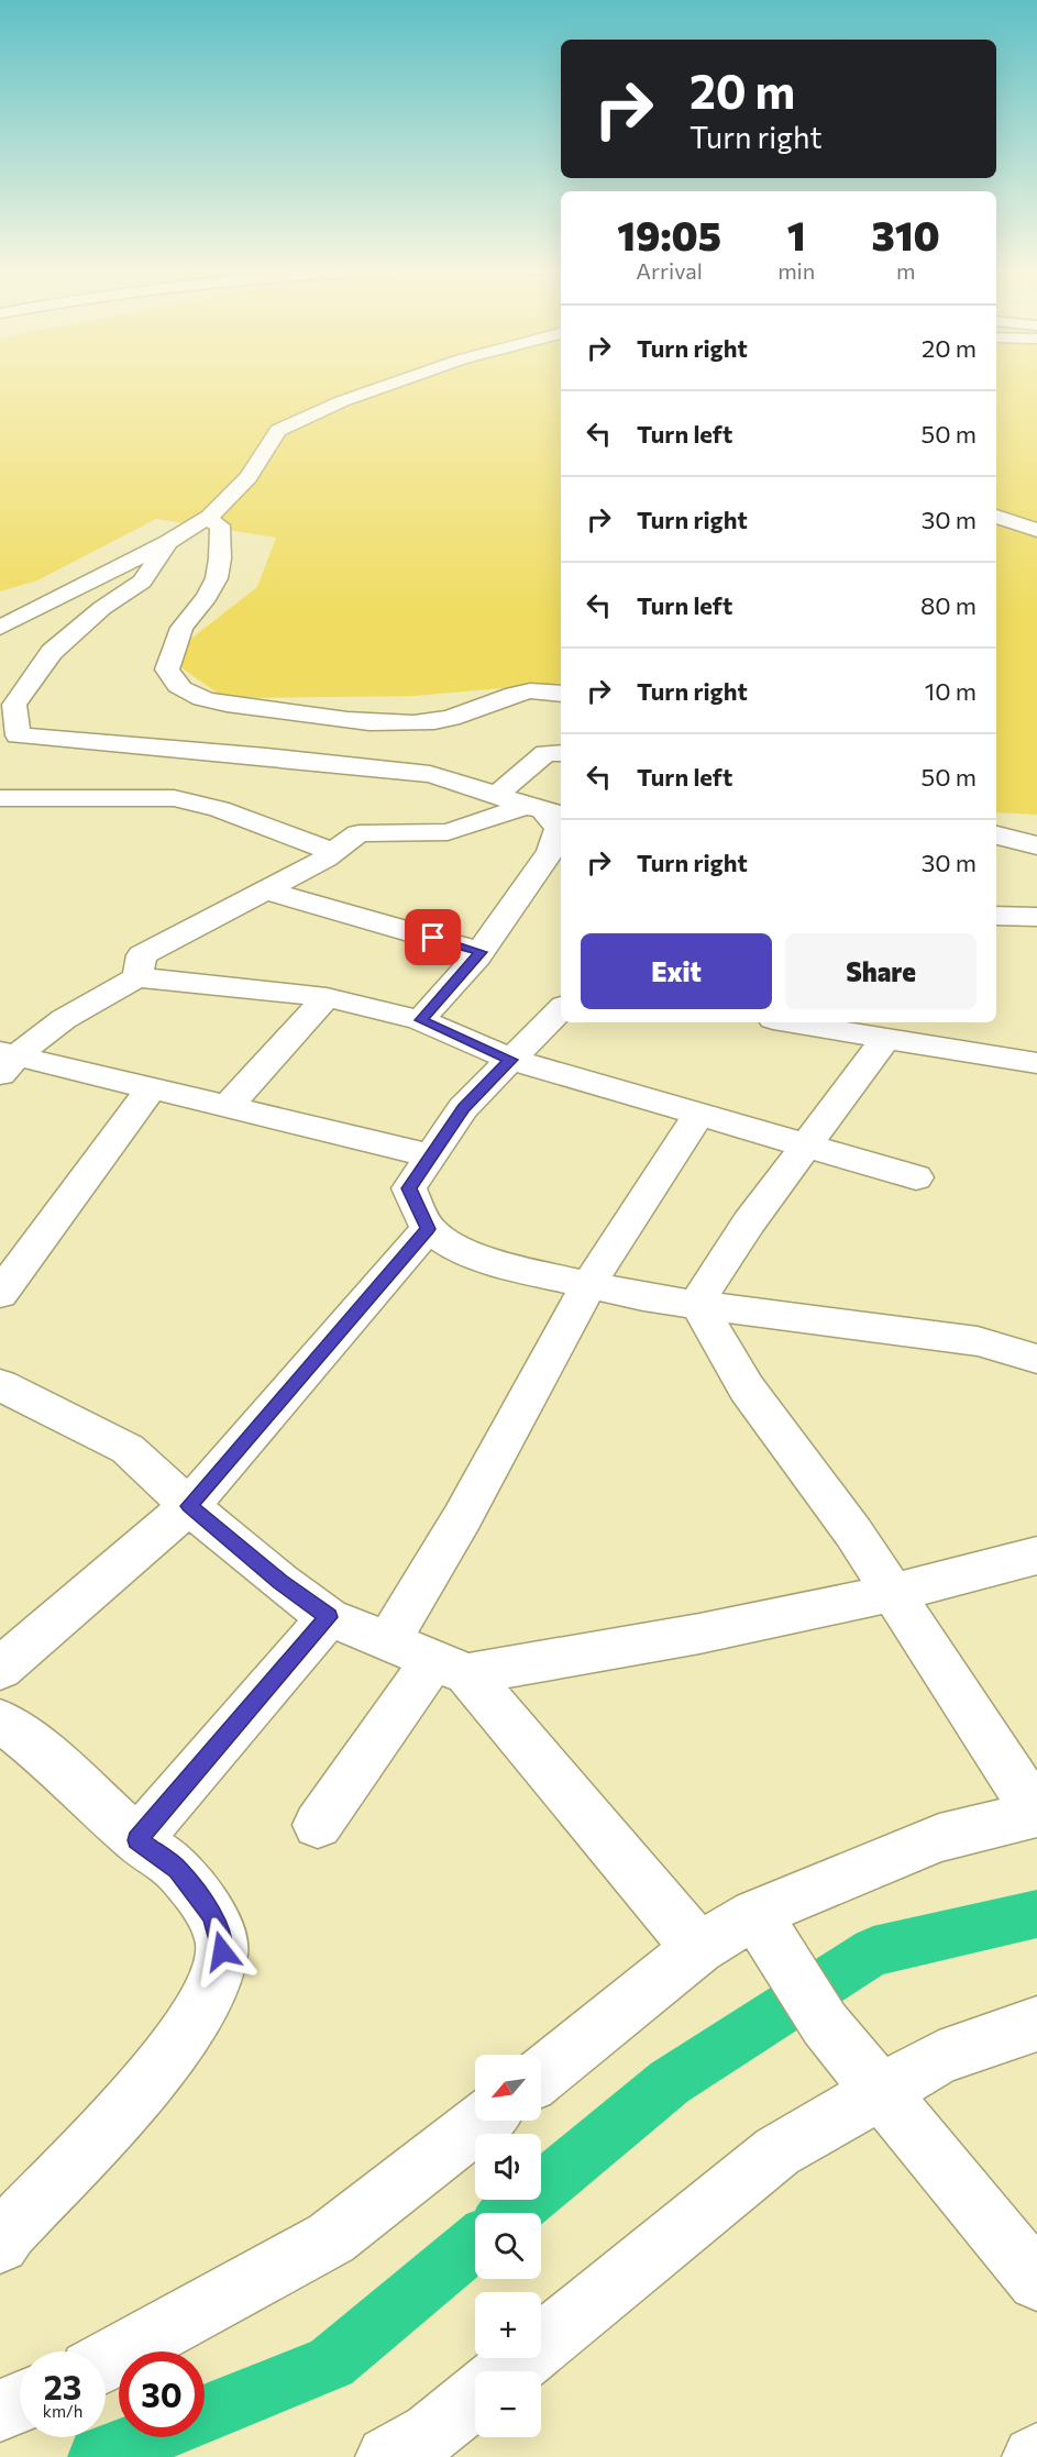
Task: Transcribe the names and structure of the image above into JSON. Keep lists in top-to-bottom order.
{
  "north": "bottom left",
  "page": {
    "turn": ["20 m", "Turn right"],
    "eta": [
      "19:05",
      "Arrival",
      "1",
      "min",
      "310",
      "m"
    ],
    "list": [
      {
        "name": "Turn right",
        "value": "20 m"
      },
      {
        "name": "Turn left",
        "value": "50 m"
      },
      {
        "name": "Turn right",
        "value": "30 m"
      },
      {
        "name": "Turn left",
        "value": "80 m"
      },
      {
        "name": "Turn right",
        "value": "10 m"
      },
      {
        "name": "Turn left",
        "value": "50 m"
      },
      {
        "name": "Turn right",
        "value": "30 m"
      }
    ],
    "buttons": ["Exit", "Share"],
    "map_buttons": ["+", "−"],
    "speed": "23 km/h",
    "limit": "30"
  }
}
